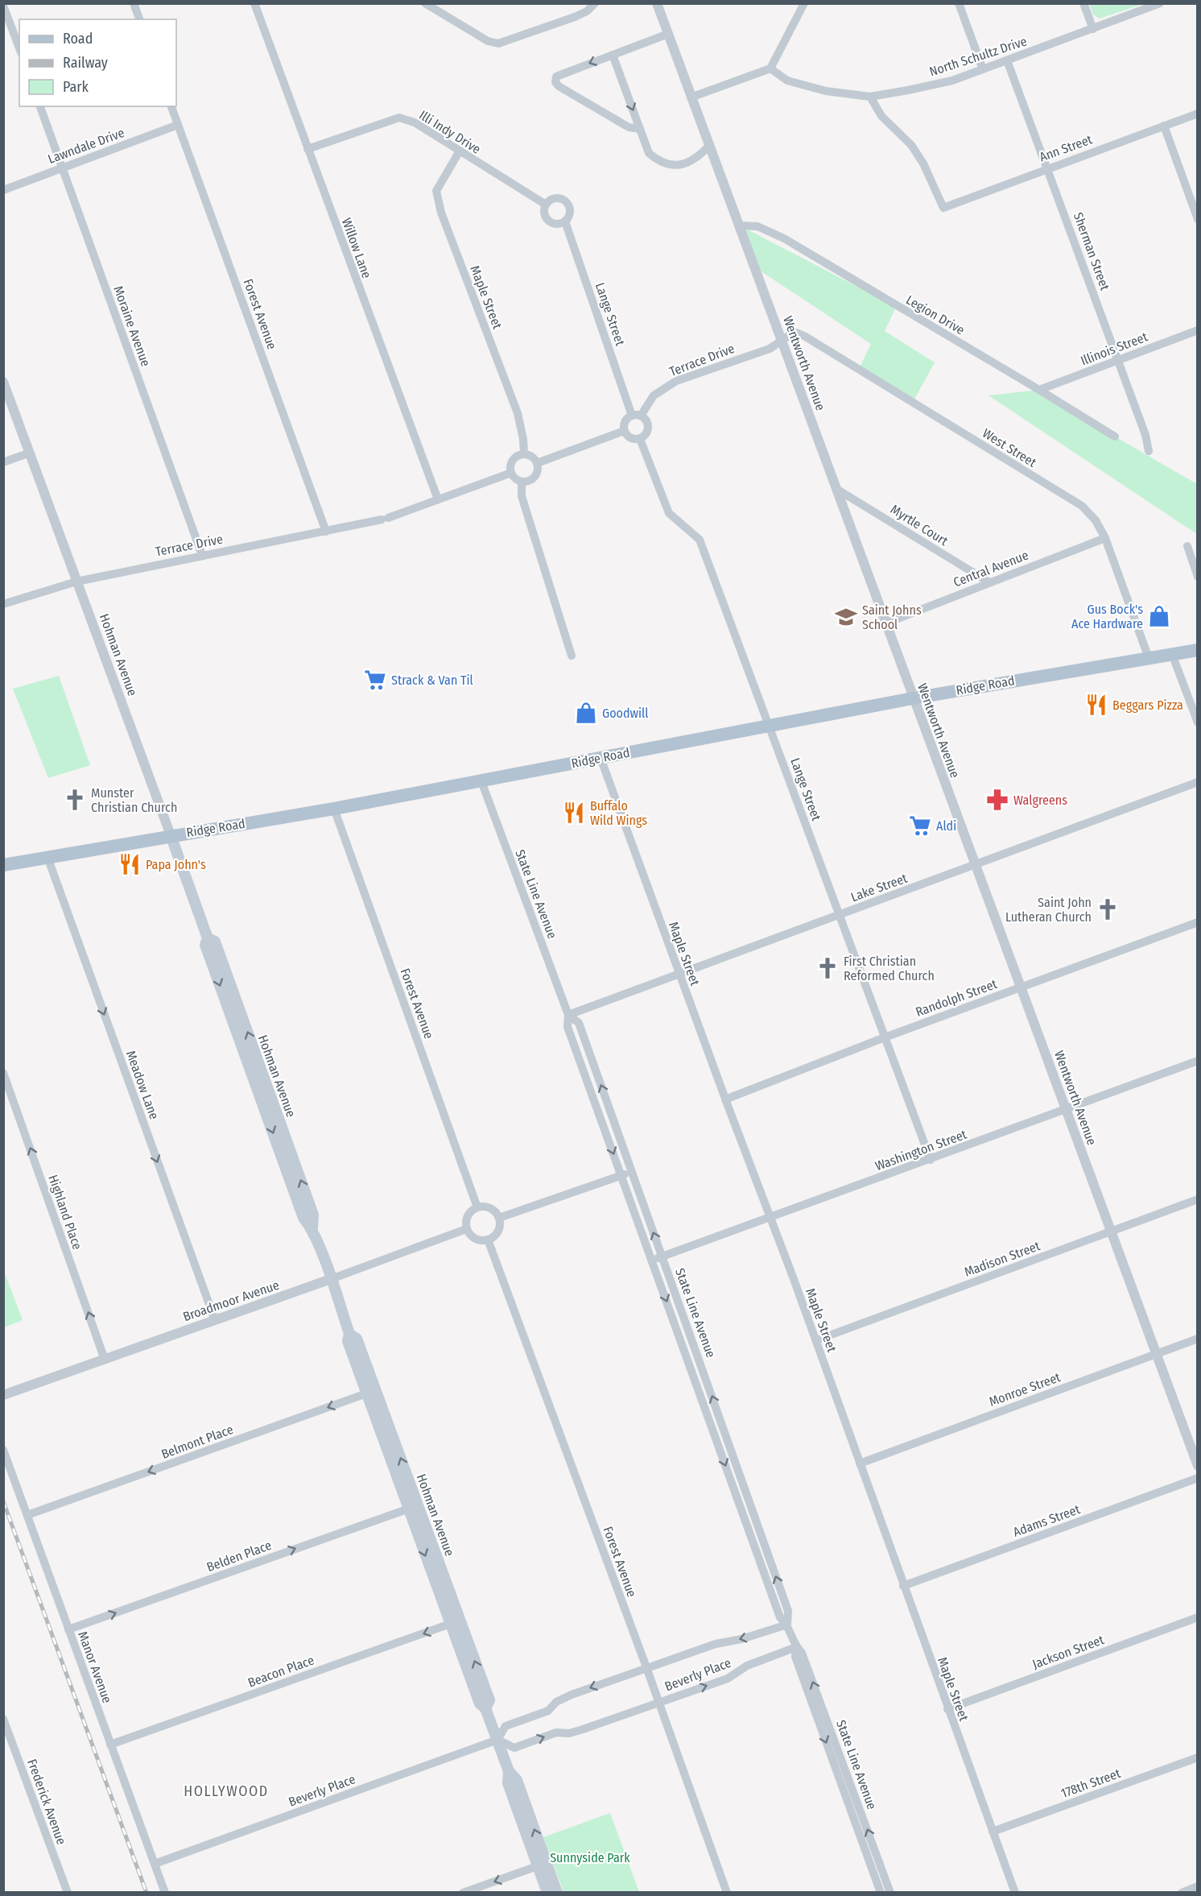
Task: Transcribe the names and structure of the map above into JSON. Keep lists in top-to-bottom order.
{
  "streets": {
    "main road": ["Hohman Avenue", "Ridge Road"],
    "street": [
      "North Schultz Drive",
      "Illi Indy Drive",
      "Lawndale Drive",
      "Ann Street",
      "Willow Lane",
      "Sherman Street",
      "Maple Street",
      "Forest Avenue",
      "Lange Street",
      "Legion Drive",
      "Moraine Avenue",
      "Illinois Street",
      "Terrace Drive",
      "Wentworth Avenue",
      "West Street",
      "Myrtle Court",
      "Central Avenue",
      "Lake Street",
      "State Line Avenue",
      "Randolph Street",
      "Meadow Lane",
      "Washington Street",
      "Highland Place",
      "Madison Street",
      "Broadmoor Avenue",
      "Monroe Street",
      "Belmont Place",
      "Adams Street",
      "Belden Place",
      "Jackson Street",
      "Manor Avenue",
      "Beacon Place",
      "Beverly Place",
      "178th Street",
      "Frederick Avenue"
    ]
  },
  "crossings": [
    ["North Schultz Drive", "Ann Street"],
    ["North Schultz Drive", "Sherman Street"],
    ["Illi Indy Drive", "Willow Lane"],
    ["Illi Indy Drive", "Maple Street"],
    ["Illi Indy Drive", "Lange Street"],
    ["Lawndale Drive", "Forest Avenue"],
    ["Lawndale Drive", "Moraine Avenue"],
    ["Ann Street", "Sherman Street"],
    ["Willow Lane", "Terrace Drive"],
    ["Sherman Street", "Illinois Street"],
    ["Maple Street", "Terrace Drive"],
    ["Maple Street", "Ridge Road"],
    ["Maple Street", "Lake Street"],
    ["Maple Street", "Randolph Street"],
    ["Maple Street", "Washington Street"],
    ["Maple Street", "Madison Street"],
    ["Maple Street", "Monroe Street"],
    ["Maple Street", "Adams Street"],
    ["Maple Street", "Jackson Street"],
    ["Maple Street", "178th Street"],
    ["Forest Avenue", "Terrace Drive"],
    ["Forest Avenue", "Ridge Road"],
    ["Forest Avenue", "Broadmoor Avenue"],
    ["Forest Avenue", "Beverly Place"],
    ["Lange Street", "Terrace Drive"],
    ["Lange Street", "Ridge Road"],
    ["Lange Street", "Lake Street"],
    ["Lange Street", "Randolph Street"],
    ["Lange Street", "Washington Street"],
    ["Legion Drive", "Illinois Street"],
    ["Legion Drive", "Wentworth Avenue"],
    ["Moraine Avenue", "Terrace Drive"],
    ["Terrace Drive", "Wentworth Avenue"],
    ["Terrace Drive", "West Street"],
    ["Terrace Drive", "Hohman Avenue"],
    ["Wentworth Avenue", "West Street"],
    ["Wentworth Avenue", "Myrtle Court"],
    ["Wentworth Avenue", "Central Avenue"],
    ["Wentworth Avenue", "Ridge Road"],
    ["Wentworth Avenue", "Lake Street"],
    ["Wentworth Avenue", "Randolph Street"],
    ["Wentworth Avenue", "Washington Street"],
    ["Wentworth Avenue", "Madison Street"],
    ["Wentworth Avenue", "Monroe Street"],
    ["West Street", "Central Avenue"],
    ["West Street", "Ridge Road"],
    ["Myrtle Court", "Central Avenue"],
    ["Hohman Avenue", "Ridge Road"],
    ["Hohman Avenue", "Broadmoor Avenue"],
    ["Hohman Avenue", "Belmont Place"],
    ["Hohman Avenue", "Belden Place"],
    ["Hohman Avenue", "Beacon Place"],
    ["Hohman Avenue", "Beverly Place"],
    ["Ridge Road", "State Line Avenue"],
    ["Ridge Road", "Meadow Lane"],
    ["Lake Street", "State Line Avenue"],
    ["State Line Avenue", "Washington Street"],
    ["State Line Avenue", "Beverly Place"],
    ["Meadow Lane", "Broadmoor Avenue"],
    ["Highland Place", "Broadmoor Avenue"],
    ["Belmont Place", "Manor Avenue"],
    ["Belden Place", "Manor Avenue"],
    ["Manor Avenue", "Beacon Place"],
    ["Manor Avenue", "Beverly Place"]
  ],
  "one_way": [
    "Meadow Lane",
    "Highland Place",
    "Belmont Place",
    "Belden Place",
    "Beacon Place"
  ],
  "districts": ["HOLLYWOOD"],
  "parks": ["Sunnyside Park"],
  "places": {
    "shop": ["Gus Bock's Ace Hardware", "Goodwill"],
    "school or university": ["Saint Johns School"],
    "supermarket": ["Strack & Van Til", "Aldi"],
    "restaurant": ["Beggars Pizza", "Buffalo Wild Wings", "Papa John's"],
    "church": ["Munster Christian Church", "Saint John Lutheran Church", "First Christian Reformed Church"],
    "pharmacy": ["Walgreens"]
  },
  "legend": ["Road", "Railway", "Park"]
}
